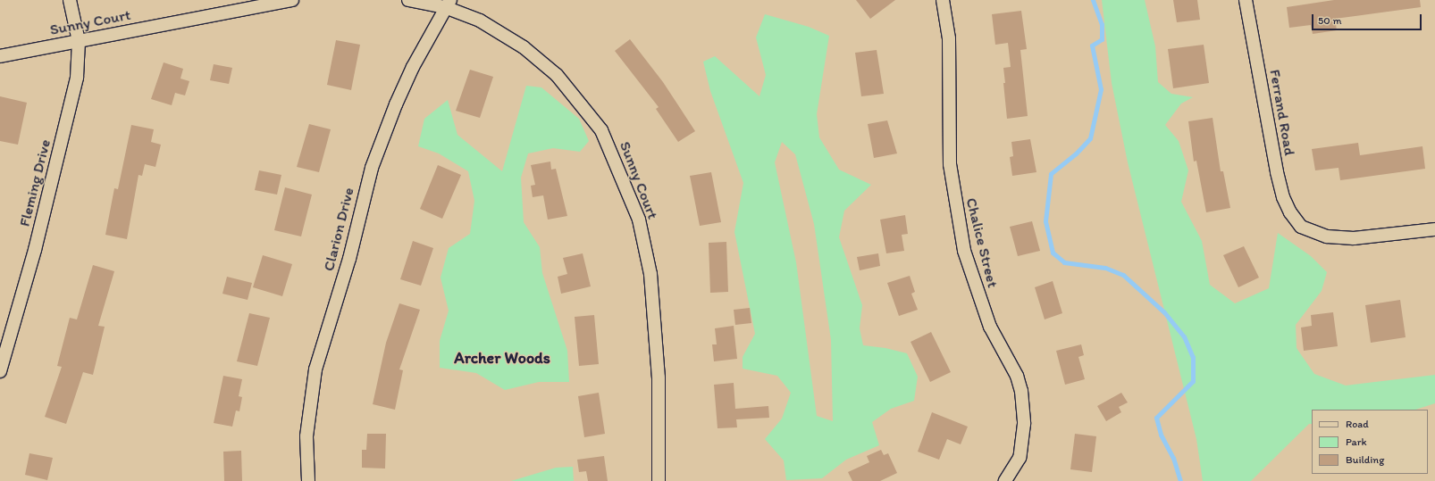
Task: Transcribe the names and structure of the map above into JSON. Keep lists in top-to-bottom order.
{
  "streets": {
    "street": [
      "Sunny Court",
      "Ferrand Road",
      "Fleming Drive",
      "Clarion Drive",
      "Chalice Street"
    ]
  },
  "crossings": [
    ["Sunny Court", "Fleming Drive"],
    ["Sunny Court", "Clarion Drive"]
  ],
  "districts": ["Archer Woods"],
  "legend": ["Road", "Park", "Building"],
  "scale_bar": "50 m"
}
